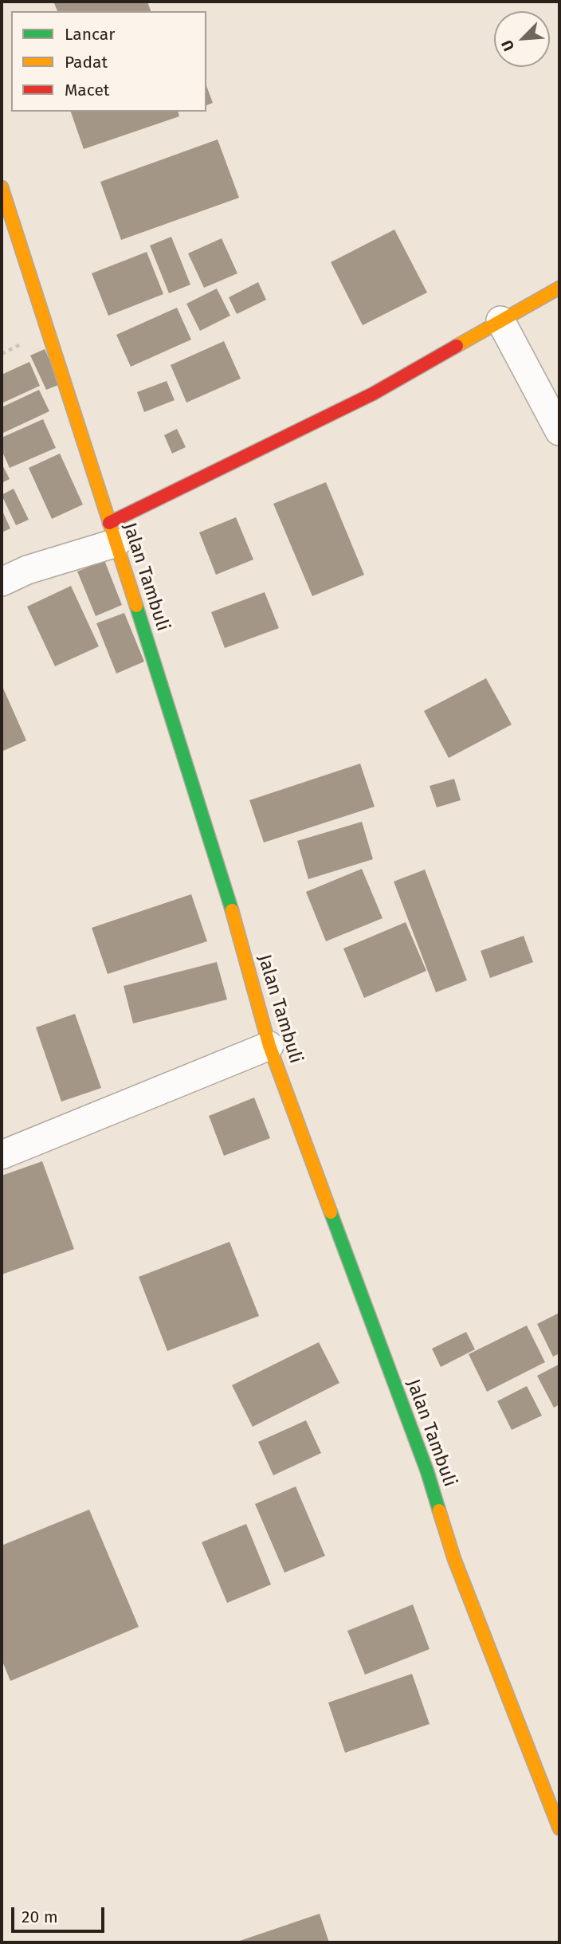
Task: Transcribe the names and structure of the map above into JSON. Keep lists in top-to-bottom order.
{
  "streets": {
    "street": ["Jalan Tambuli"]
  },
  "legend": ["Lancar", "Padat", "Macet"],
  "scale_bar": "20 m",
  "north": "bottom left"
}
